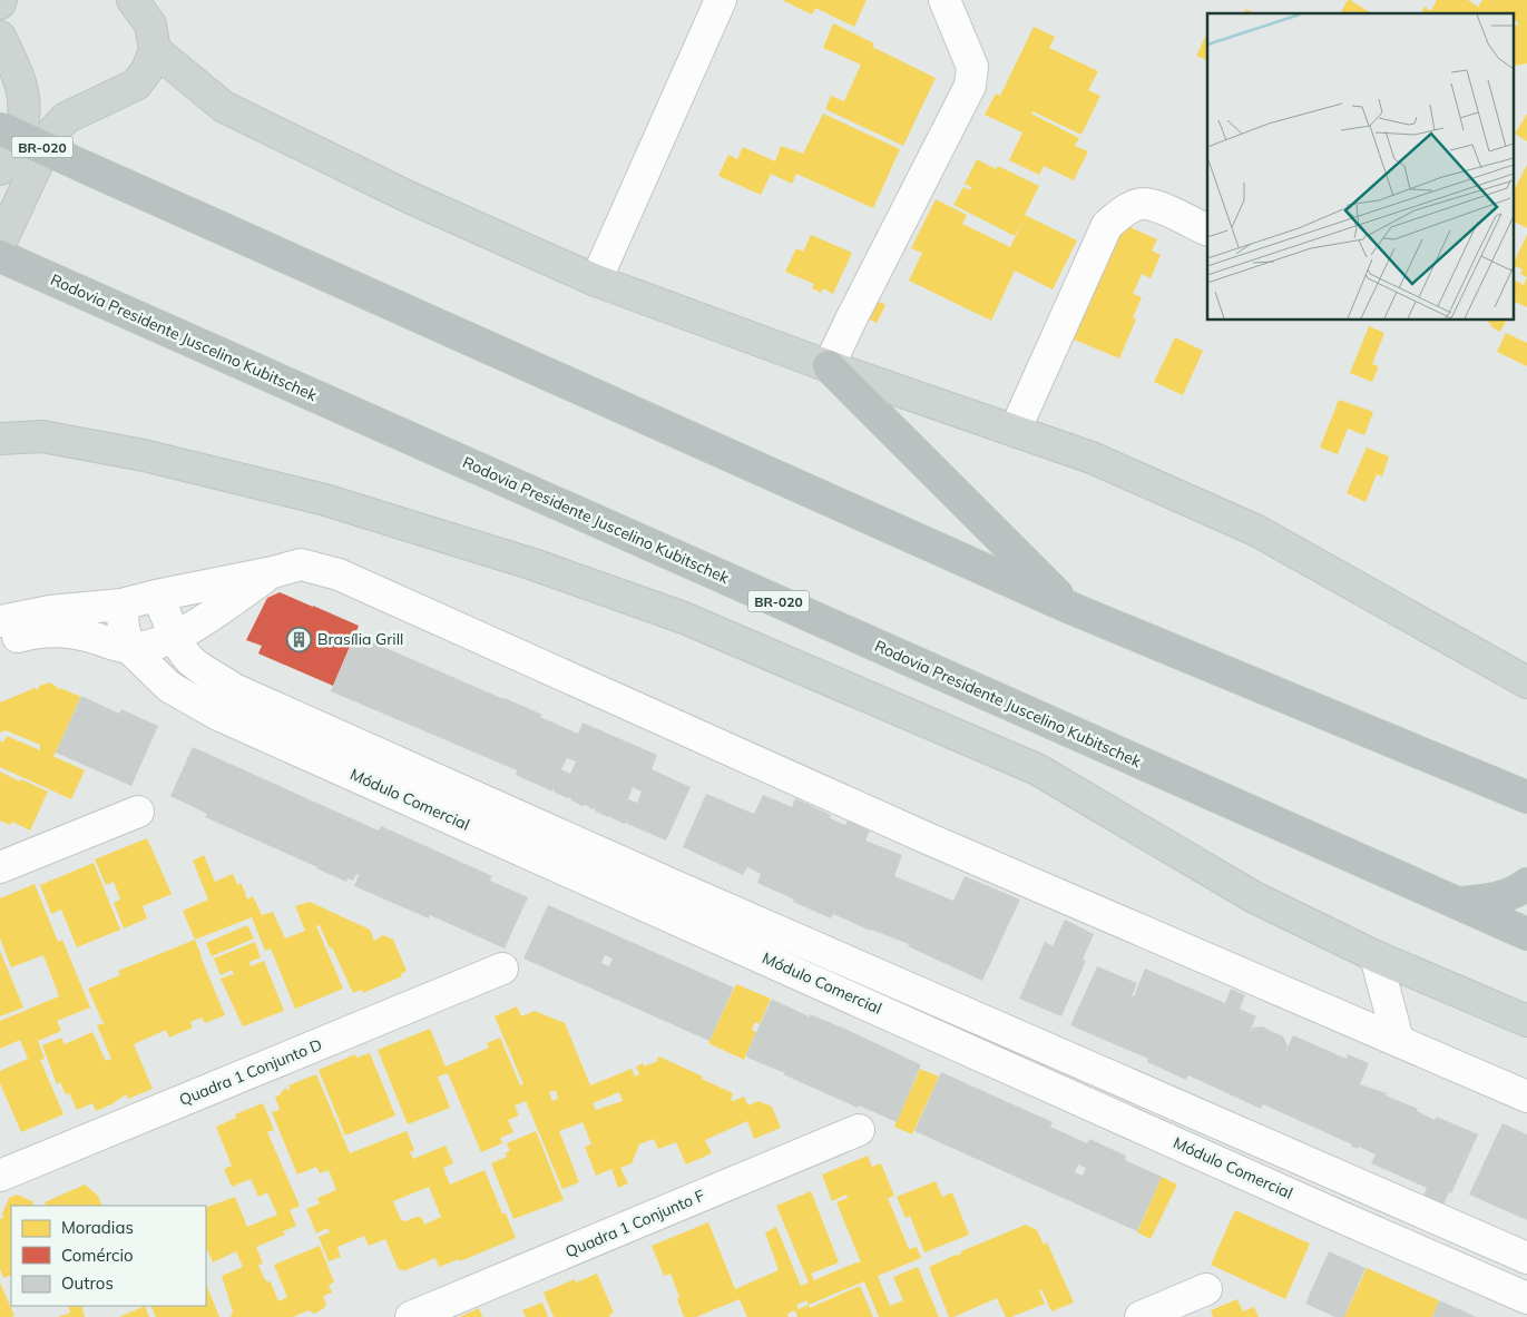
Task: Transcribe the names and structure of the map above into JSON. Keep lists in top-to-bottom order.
{
  "streets": {
    "highway": ["BR-020", "Rodovia Presidente Juscelino Kubitschek"],
    "street": ["Módulo Comercial", "Quadra 1 Conjunto D", "Quadra 1 Conjunto F"]
  },
  "places": {
    "building": ["Brasília Grill"]
  },
  "legend": ["Moradias", "Comércio", "Outros"]
}
